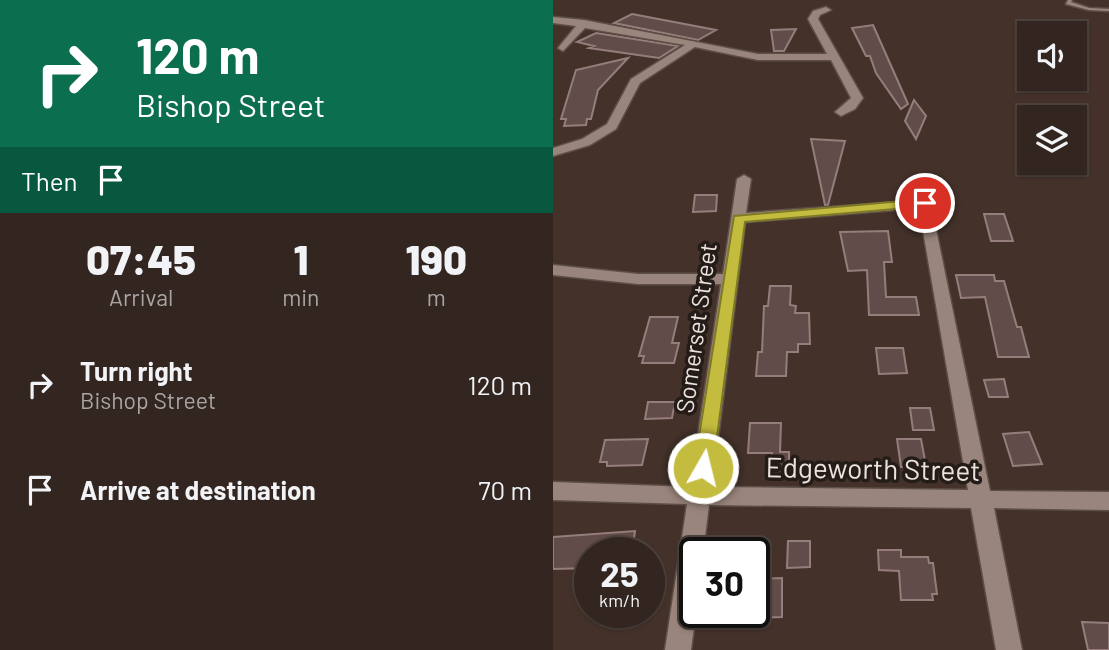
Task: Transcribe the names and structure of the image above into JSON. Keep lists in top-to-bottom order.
{
  "streets": {
    "street": ["Somerset Street", "Edgeworth Street"]
  },
  "crossings": [
    ["Somerset Street", "Edgeworth Street"]
  ],
  "page": {
    "turn": ["120 m", "Bishop Street"],
    "then": "Then",
    "eta": [
      "07:45",
      "Arrival",
      "1",
      "min",
      "190",
      "m"
    ],
    "list": [
      {
        "name": "Turn right",
        "note": "Bishop Street",
        "value": "120 m"
      },
      {
        "name": "Arrive at destination",
        "value": "70 m"
      }
    ],
    "speed": "25 km/h",
    "limit": "30"
  }
}
